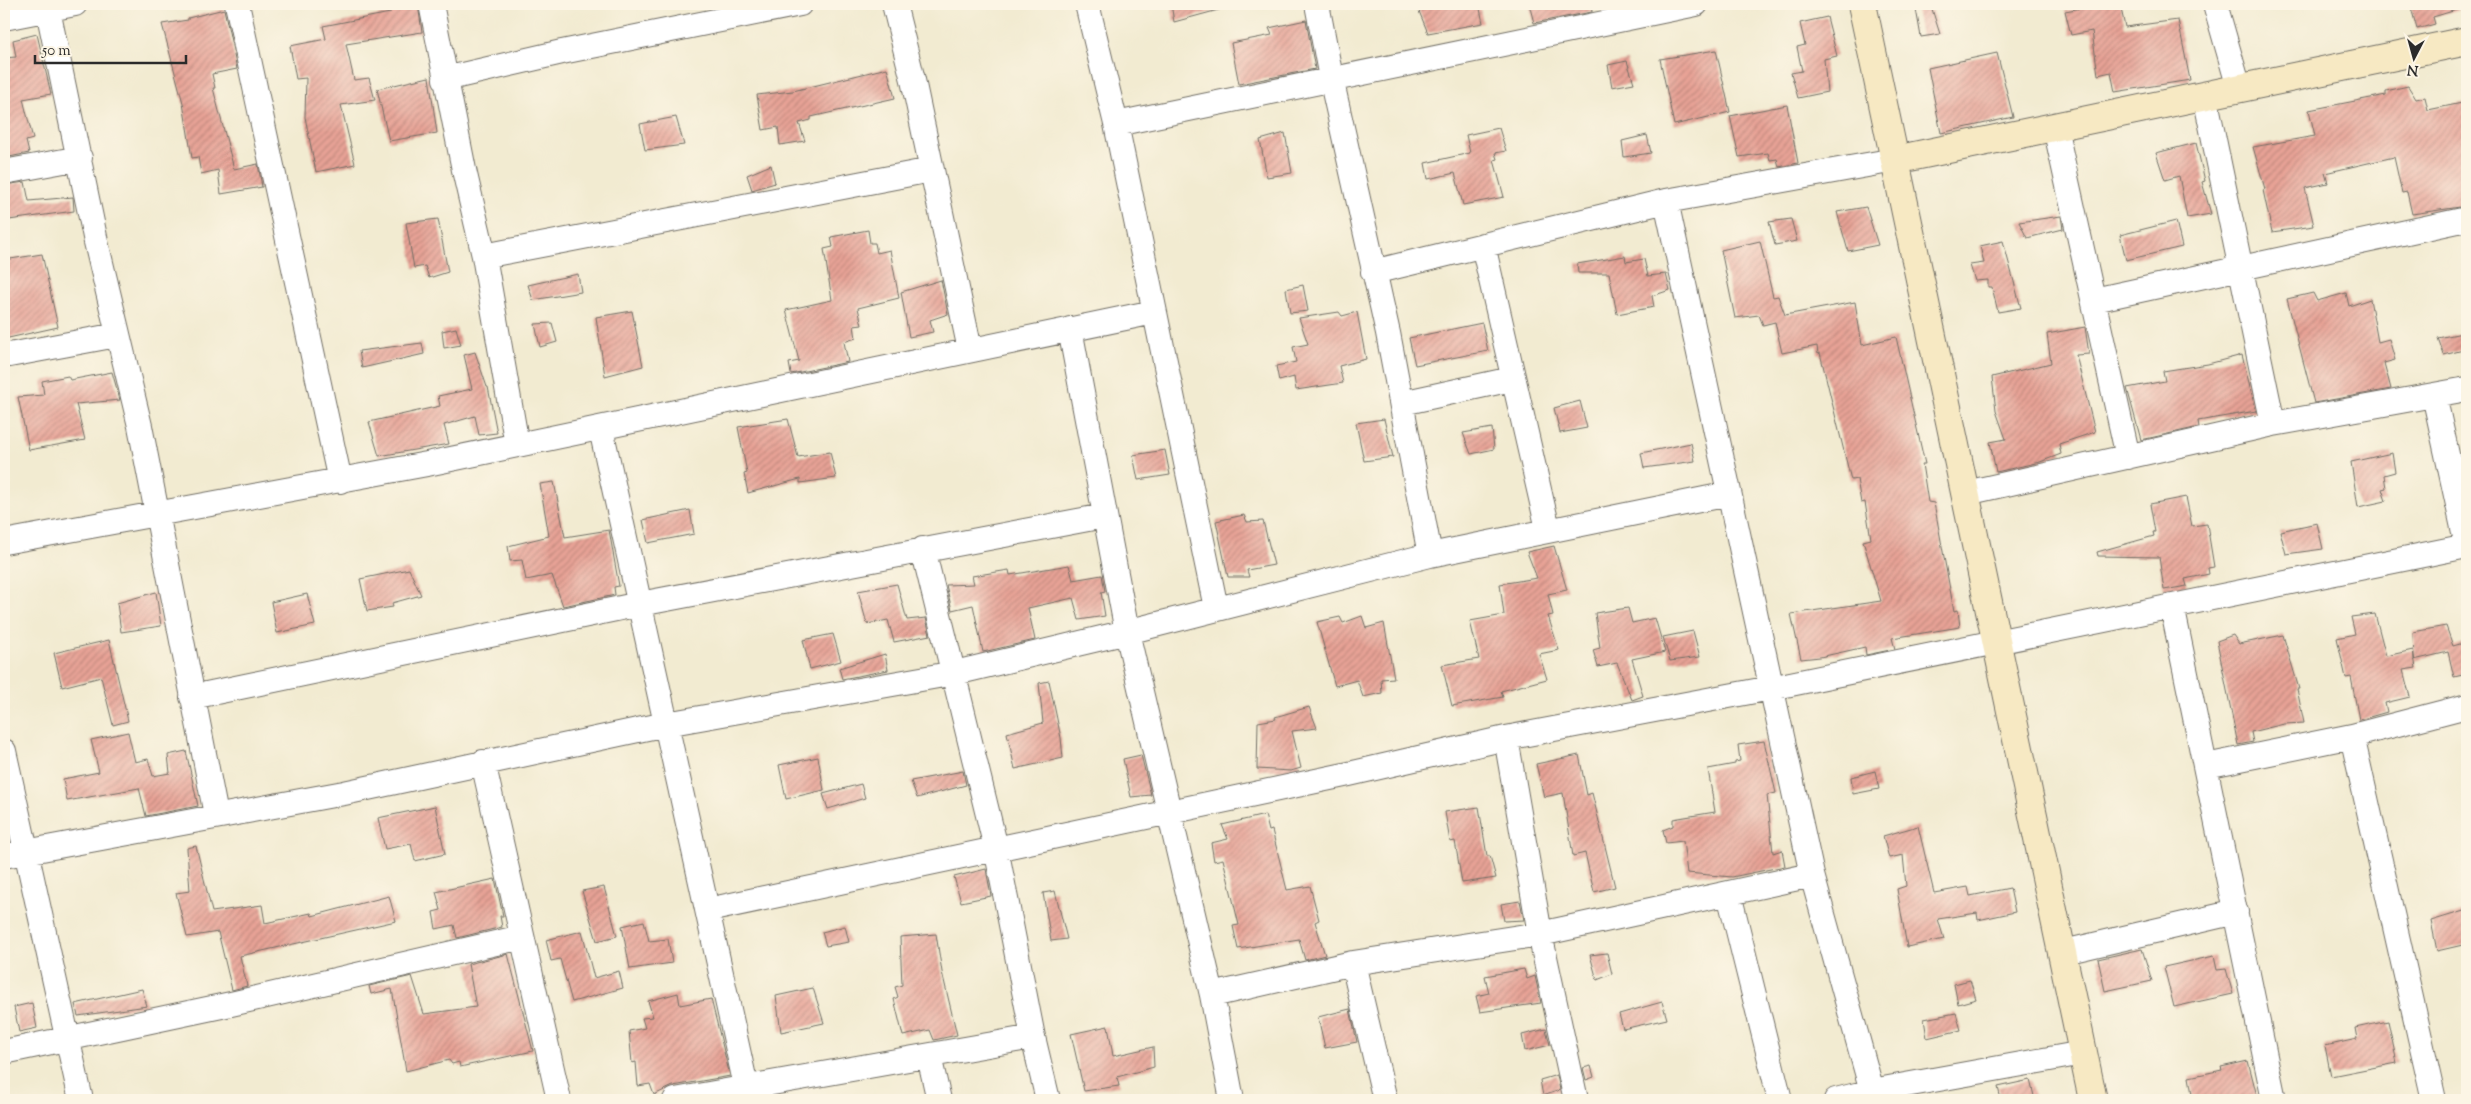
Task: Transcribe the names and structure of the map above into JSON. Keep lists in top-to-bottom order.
{
  "scale_bar": "50 m",
  "north": "bottom"
}
